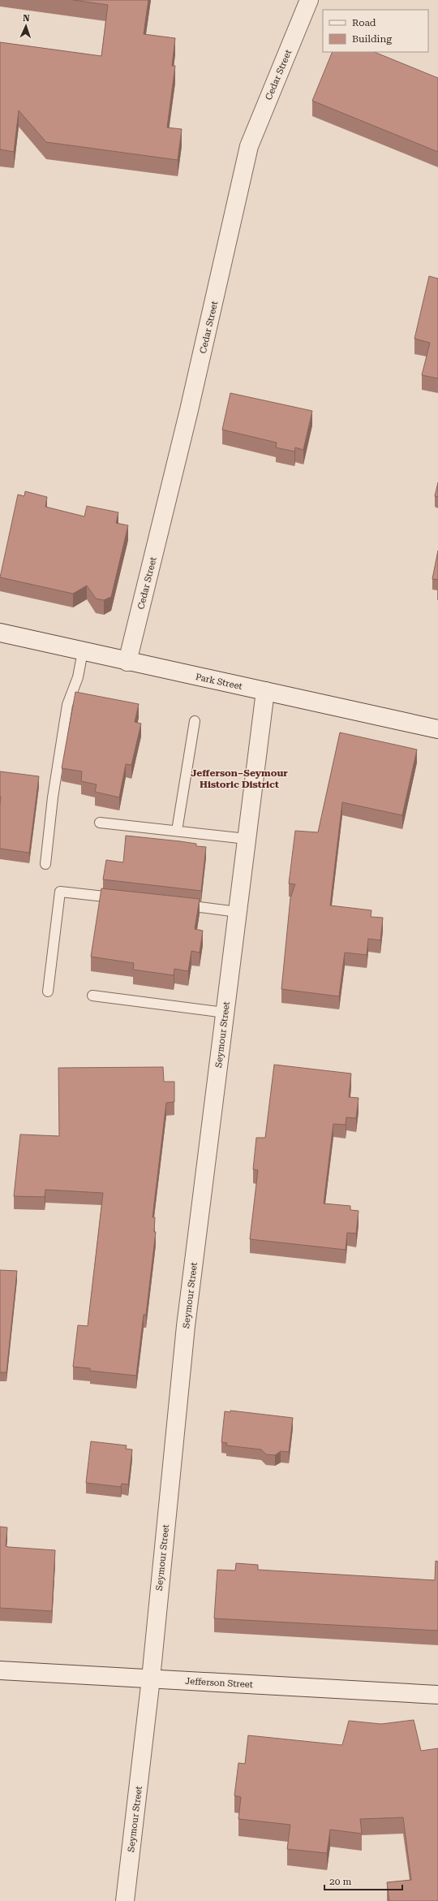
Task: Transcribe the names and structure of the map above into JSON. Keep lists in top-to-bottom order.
{
  "streets": {
    "street": [
      "Cedar Street",
      "Park Street",
      "Seymour Street",
      "Jefferson Street"
    ]
  },
  "crossings": [
    ["Cedar Street", "Park Street"],
    ["Park Street", "Seymour Street"],
    ["Seymour Street", "Jefferson Street"]
  ],
  "districts": ["Jefferson–Seymour Historic District"],
  "legend": ["Road", "Building"],
  "scale_bar": "20 m",
  "north": "top"
}
